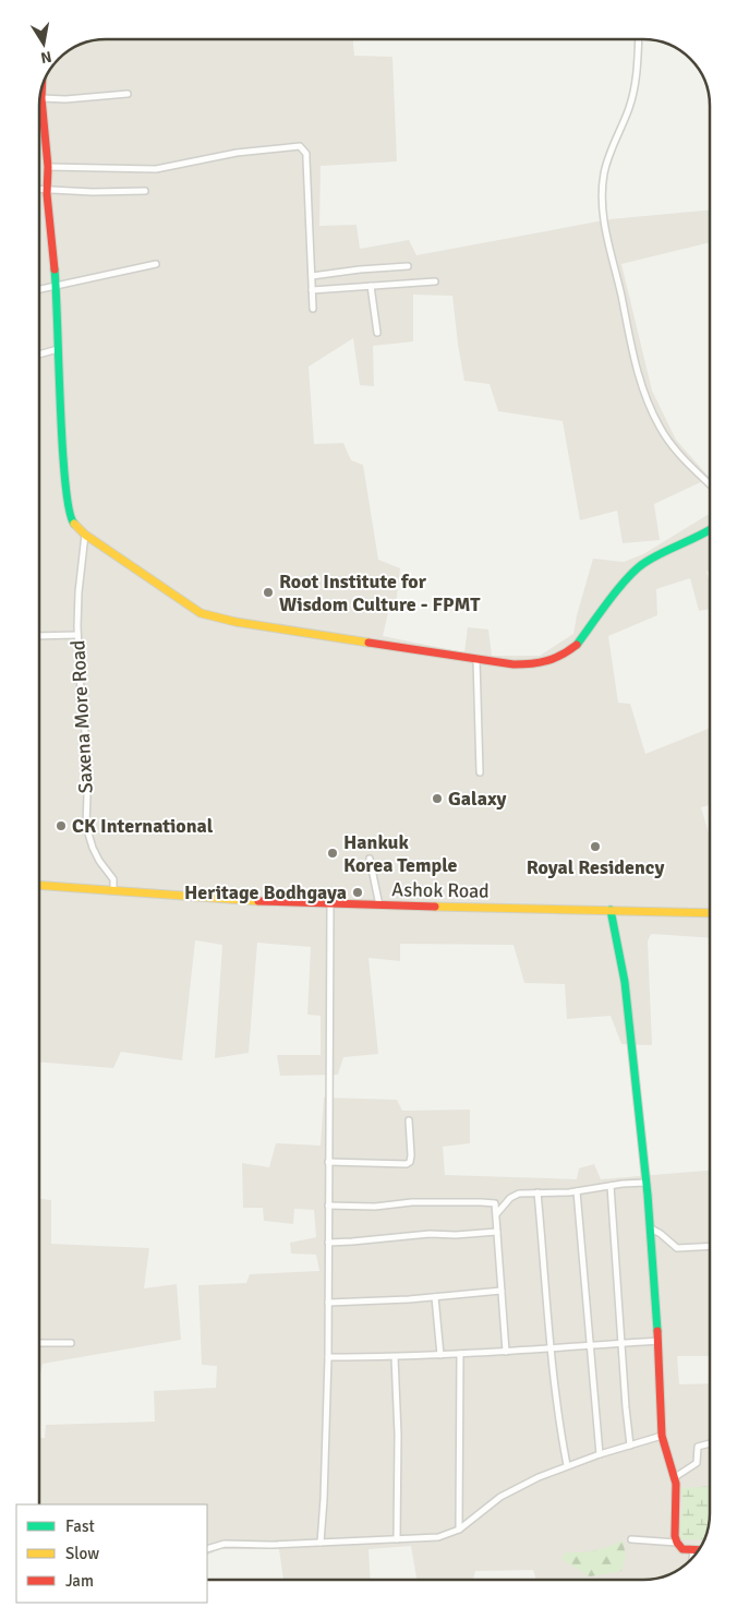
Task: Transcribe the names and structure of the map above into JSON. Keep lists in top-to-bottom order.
{
  "streets": {
    "street": ["Saxena More Road", "Ashok Road"]
  },
  "crossings": [
    ["Saxena More Road", "Ashok Road"]
  ],
  "places": [
    "Root Institute for Wisdom Culture - FPMT",
    "Galaxy",
    "CK International",
    "Royal Residency",
    "Hankuk Korea Temple",
    "Heritage Bodhgaya"
  ],
  "legend": ["Fast", "Slow", "Jam"],
  "north": "bottom"
}
